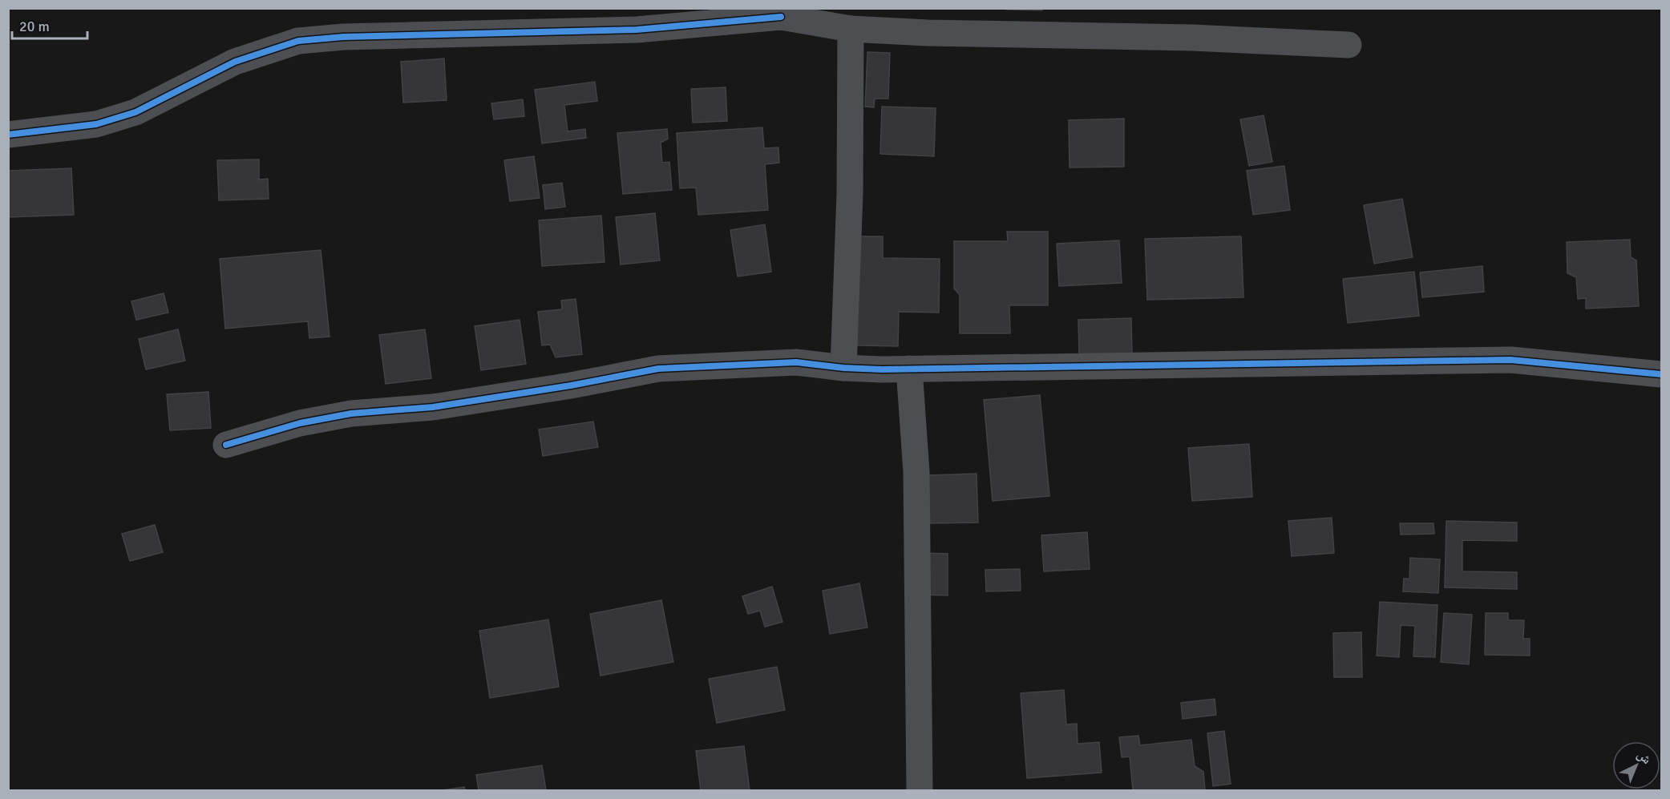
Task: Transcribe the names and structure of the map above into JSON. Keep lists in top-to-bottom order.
{
  "scale_bar": "20 m",
  "north": "top right"
}
